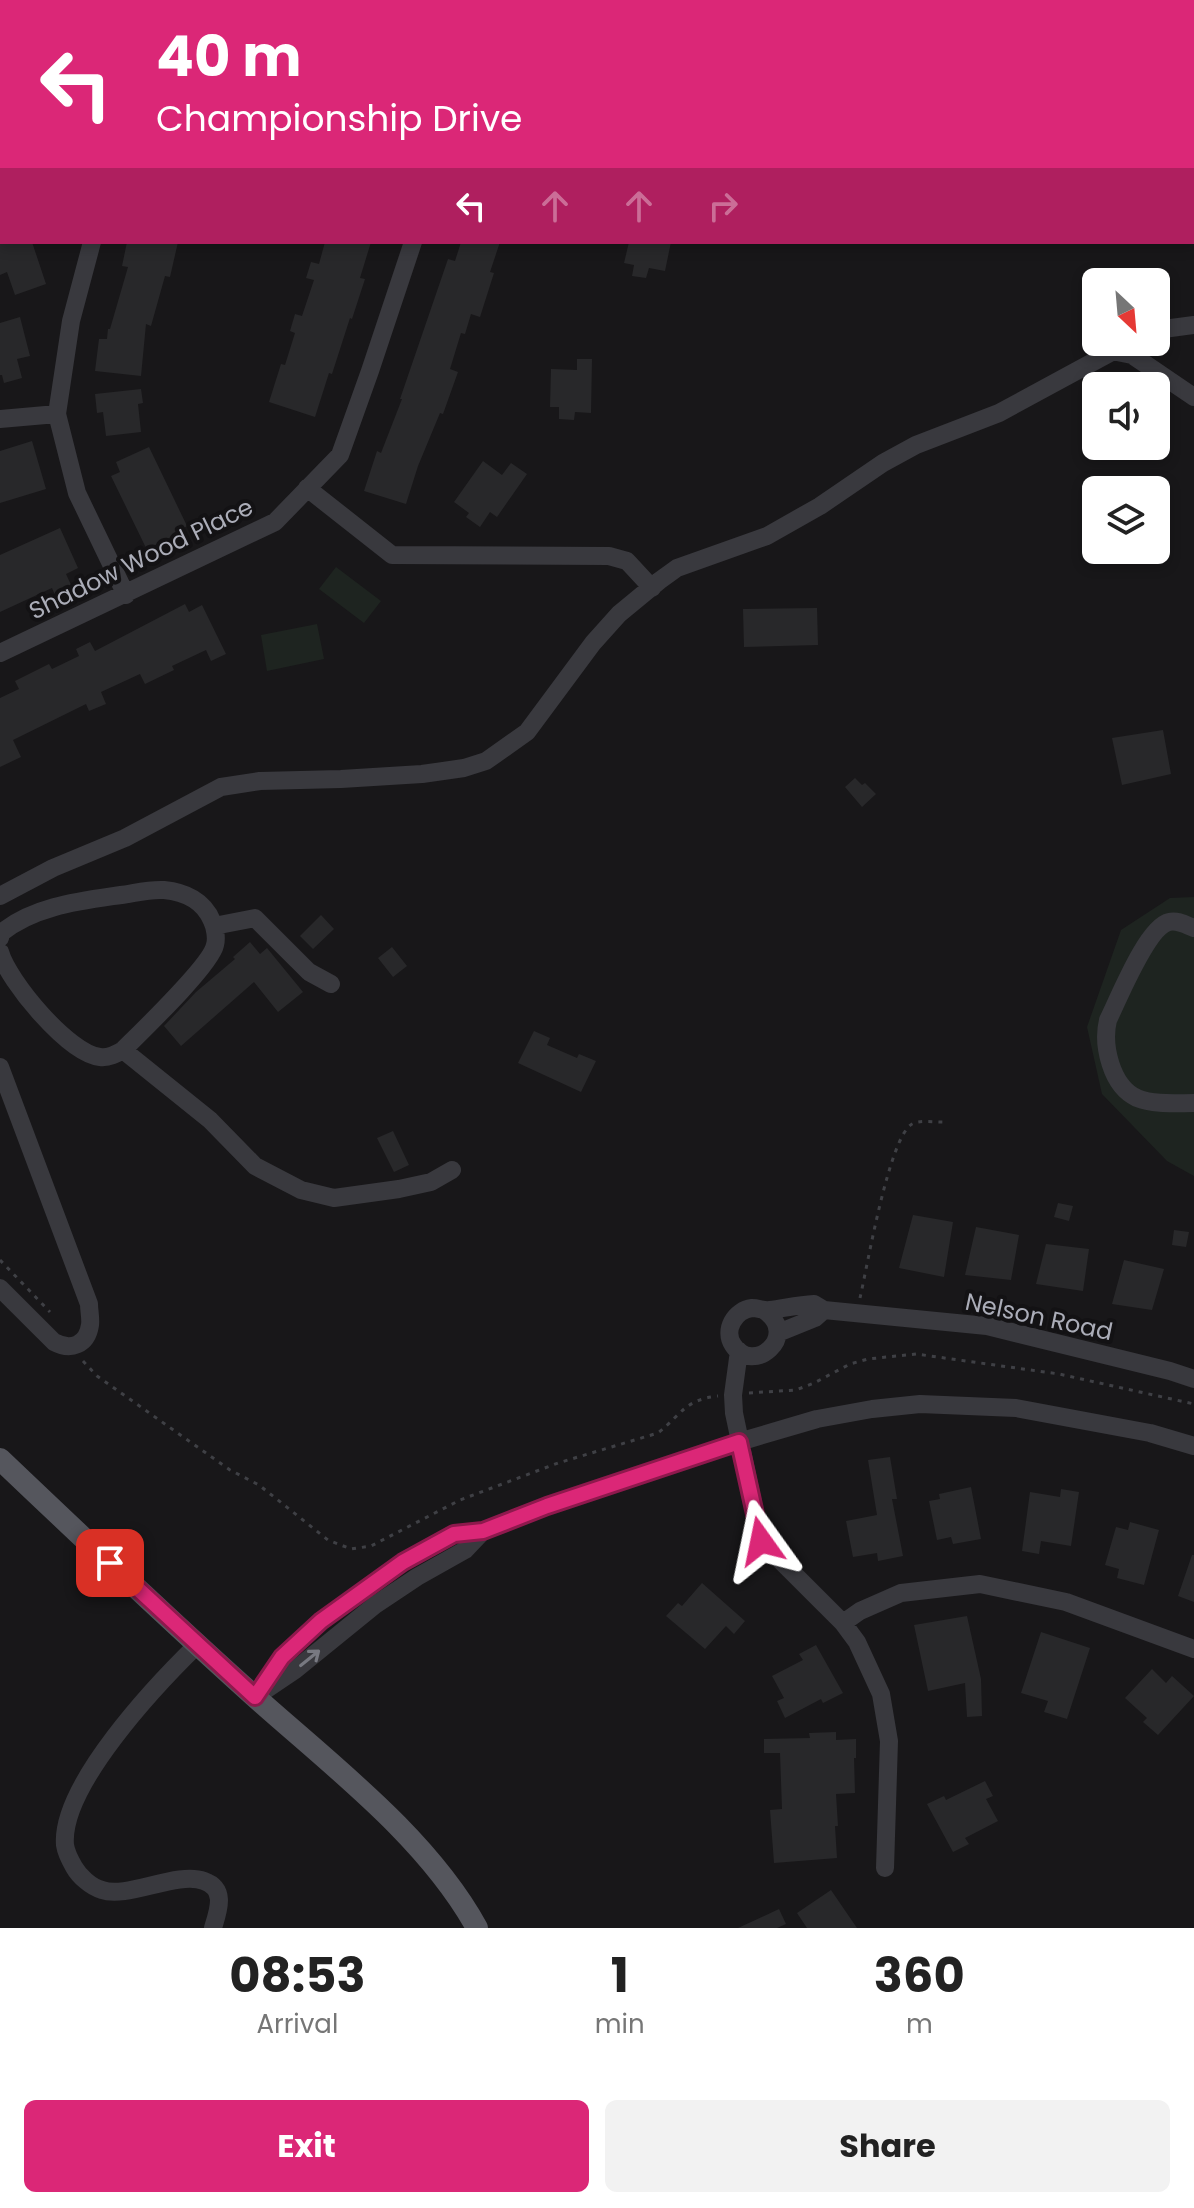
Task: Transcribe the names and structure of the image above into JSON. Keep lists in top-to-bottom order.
{
  "streets": {
    "street": ["Shadow Wood Place", "Nelson Road"]
  },
  "north": "bottom right",
  "page": {
    "turn": ["40 m", "Championship Drive"],
    "eta": [
      "08:53",
      "Arrival",
      "1",
      "min",
      "360",
      "m"
    ],
    "buttons": ["Exit", "Share"]
  }
}
